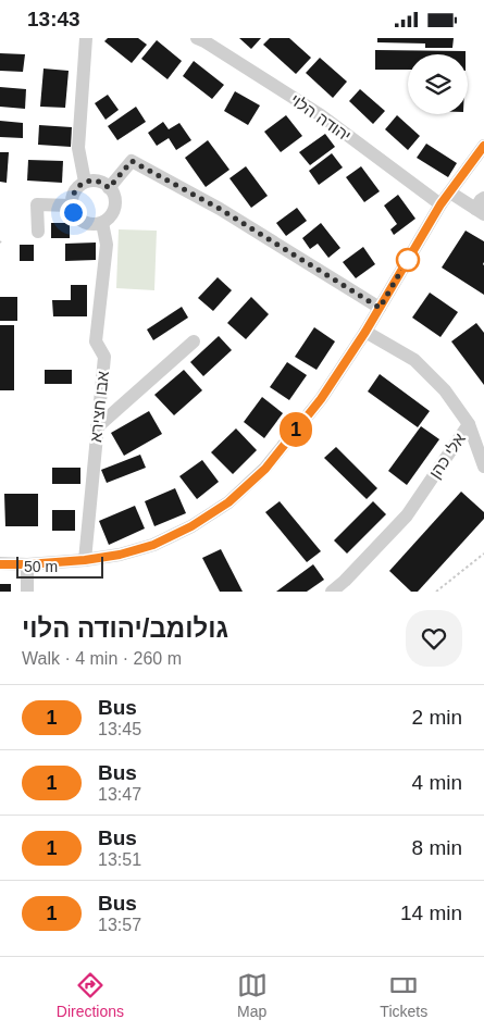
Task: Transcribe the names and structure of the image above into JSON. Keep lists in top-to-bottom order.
{
  "streets": {
    "street": ["יהודה הלוי", "אבו חצירא", "אלי כהן"]
  },
  "lines": ["bus line 1"],
  "scale_bar": "50 m",
  "page": {
    "status": "13:43",
    "on_map": "1",
    "scale": "50 m",
    "heading": ["גולומב/יהודה הלוי", "Walk · 4 min · 260 m"],
    "list": [
      {
        "mark": "1",
        "name": "Bus",
        "note": "13:45",
        "value": "2 min"
      },
      {
        "mark": "1",
        "name": "Bus",
        "note": "13:47",
        "value": "4 min"
      },
      {
        "mark": "1",
        "name": "Bus",
        "note": "13:51",
        "value": "8 min"
      },
      {
        "mark": "1",
        "name": "Bus",
        "note": "13:57",
        "value": "14 min"
      }
    ],
    "tabs": ["Directions", "Map", "Tickets"]
  }
}
